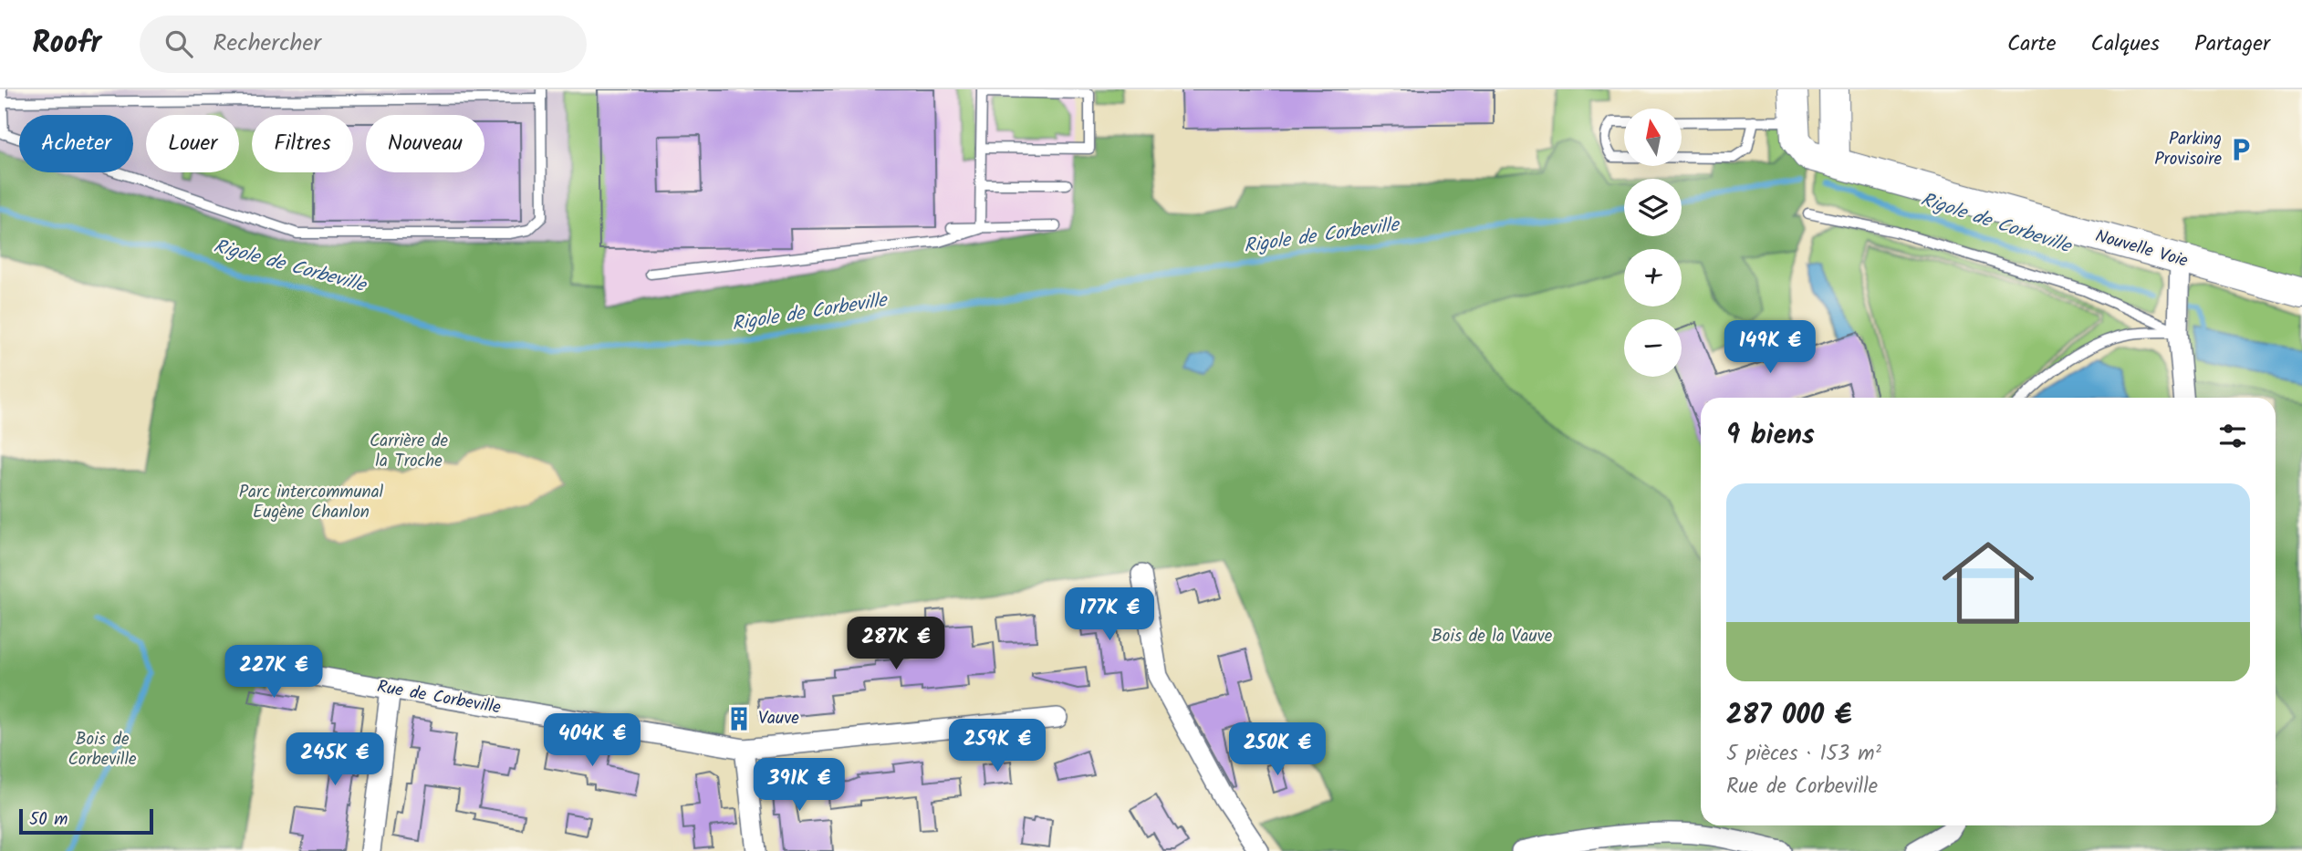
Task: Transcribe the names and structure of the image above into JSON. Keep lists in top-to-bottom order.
{
  "streets": {
    "street": ["Nouvelle Voie", "Rue de Corbeville"]
  },
  "water": ["Rigole de Corbeville"],
  "parks": [
    "Carrière de la Troche",
    "Parc intercommunal Eugène Chanlon",
    "Bois de la Vauve",
    "Bois de Corbeville"
  ],
  "places": {
    "parking": ["Parking Provisoire"],
    "building": ["Vauve"]
  },
  "scale_bar": "50 m",
  "north": "top",
  "page": {
    "header": "Roofr",
    "search": "Rechercher",
    "nav": ["Carte", "Calques", "Partager"],
    "map_buttons": ["+", "−"],
    "chip": [
      "Acheter",
      "Louer",
      "Filtres",
      "Nouveau"
    ],
    "price": [
      "149K €",
      "177K €",
      "287K €",
      "227K €",
      "404K €",
      "259K €",
      "250K €",
      "245K €",
      "391K €"
    ],
    "heading": "9 biens",
    "list": [
      {
        "name": "287 000 €",
        "note": "5 pièces · 153 m² · Rue de Corbeville"
      }
    ],
    "scale": "50 m"
  }
}
